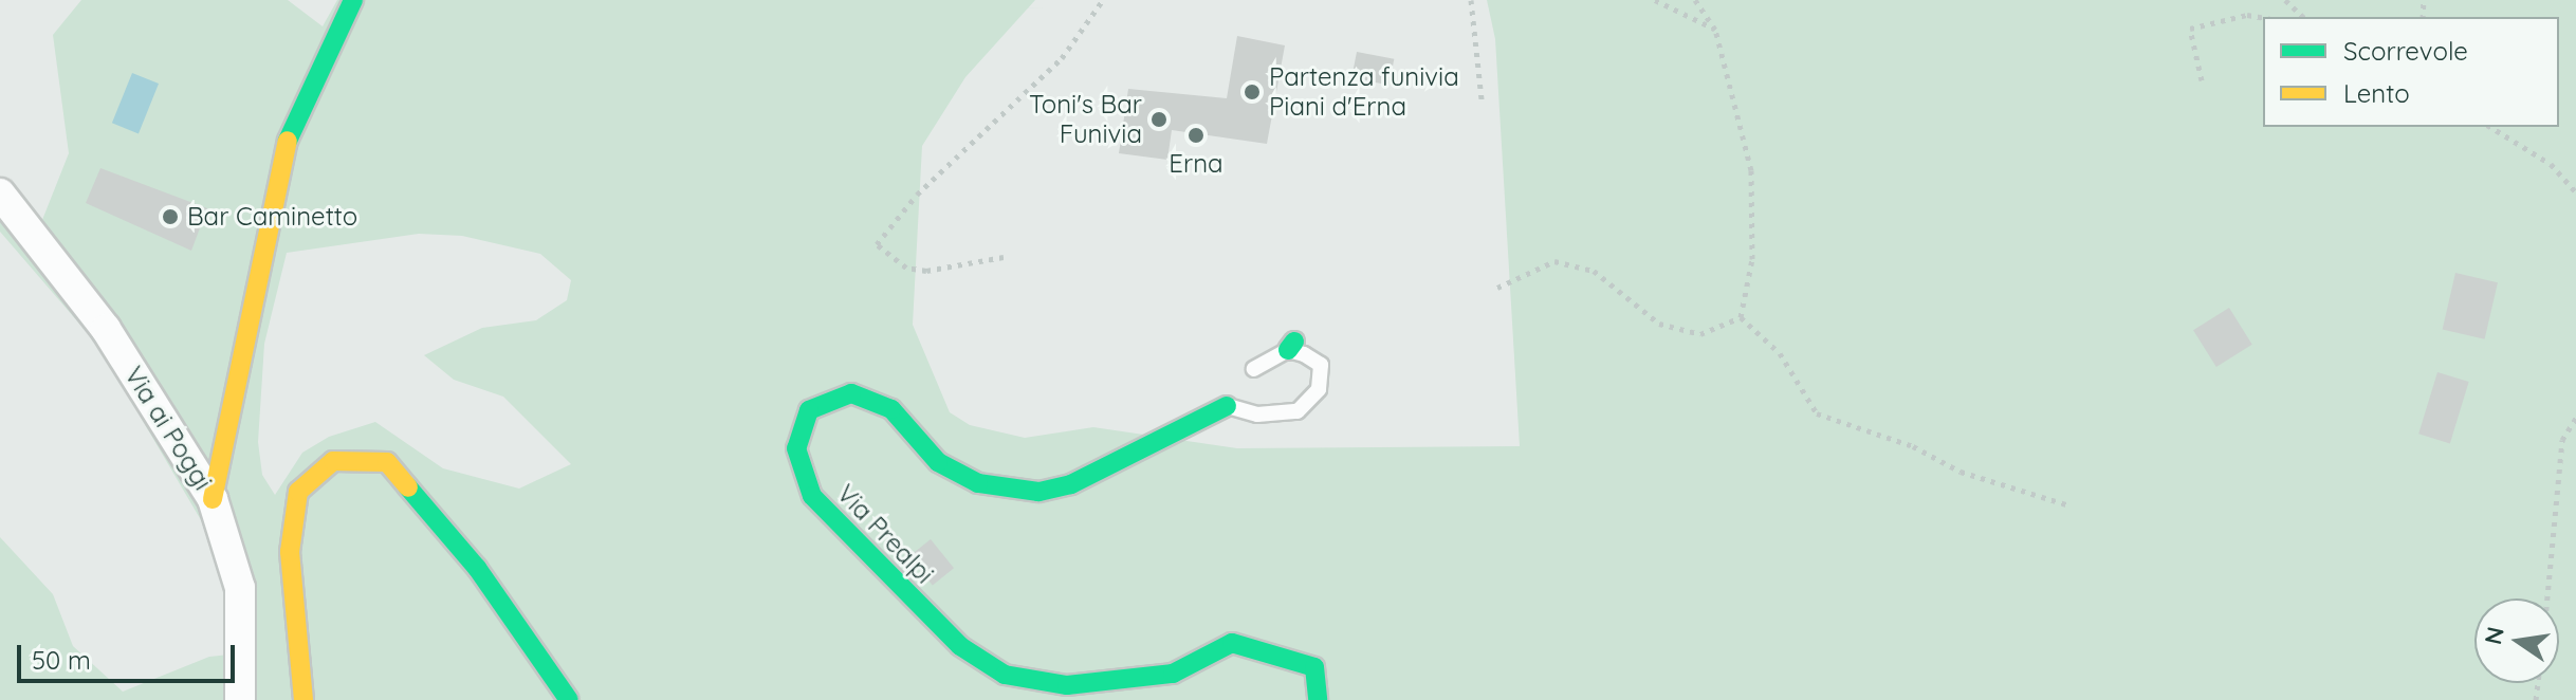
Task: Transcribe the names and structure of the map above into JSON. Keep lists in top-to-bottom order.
{
  "streets": {
    "street": ["Via ai Poggi", "Via Prealpi"]
  },
  "places": [
    "Partenza funivia Piani d'Erna",
    "Toni's Bar Funivia",
    "Erna",
    "Bar Caminetto"
  ],
  "legend": ["Scorrevole", "Lento"],
  "scale_bar": "50 m",
  "north": "left"
}
